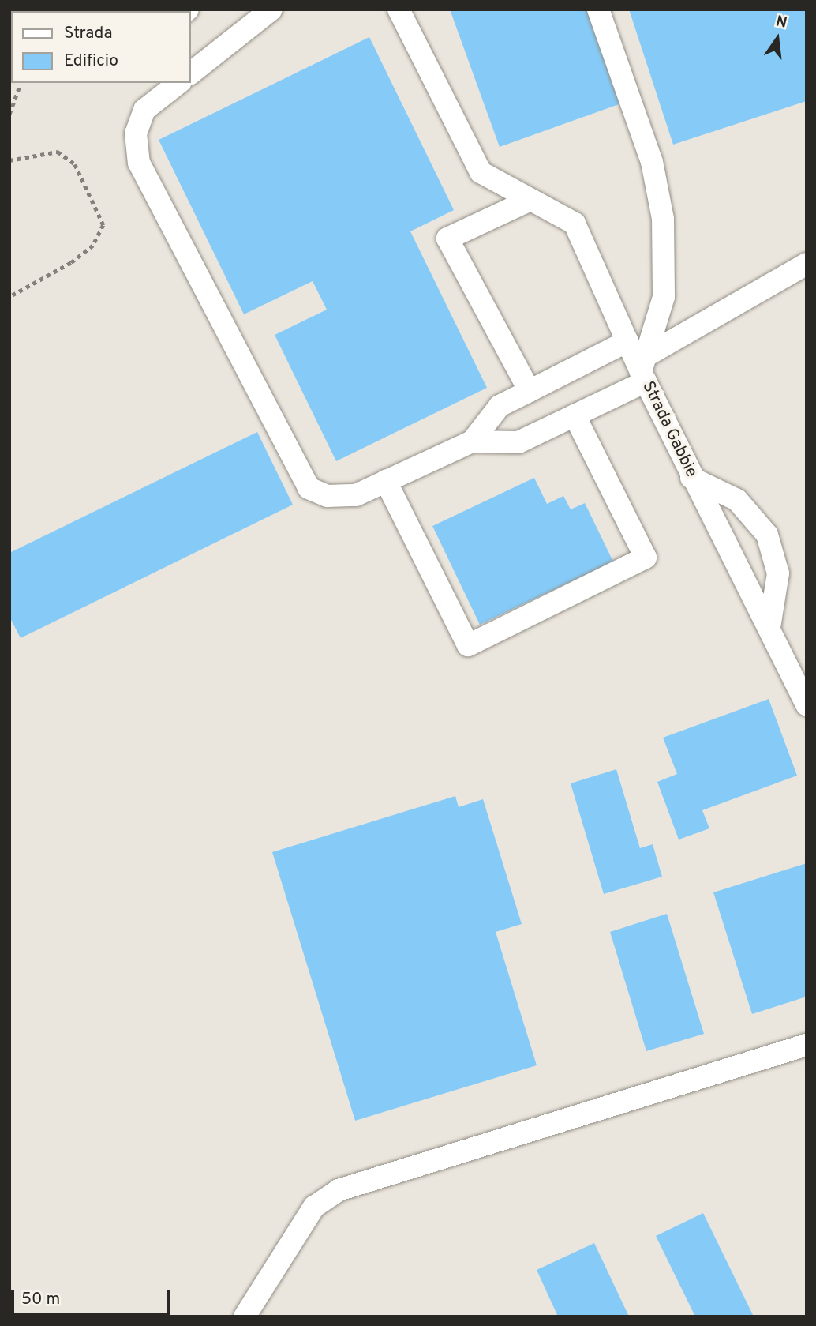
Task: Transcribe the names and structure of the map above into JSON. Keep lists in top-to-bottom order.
{
  "streets": {
    "street": ["Strada Gabbie"]
  },
  "legend": ["Strada", "Edificio"],
  "scale_bar": "50 m",
  "north": "top"
}
